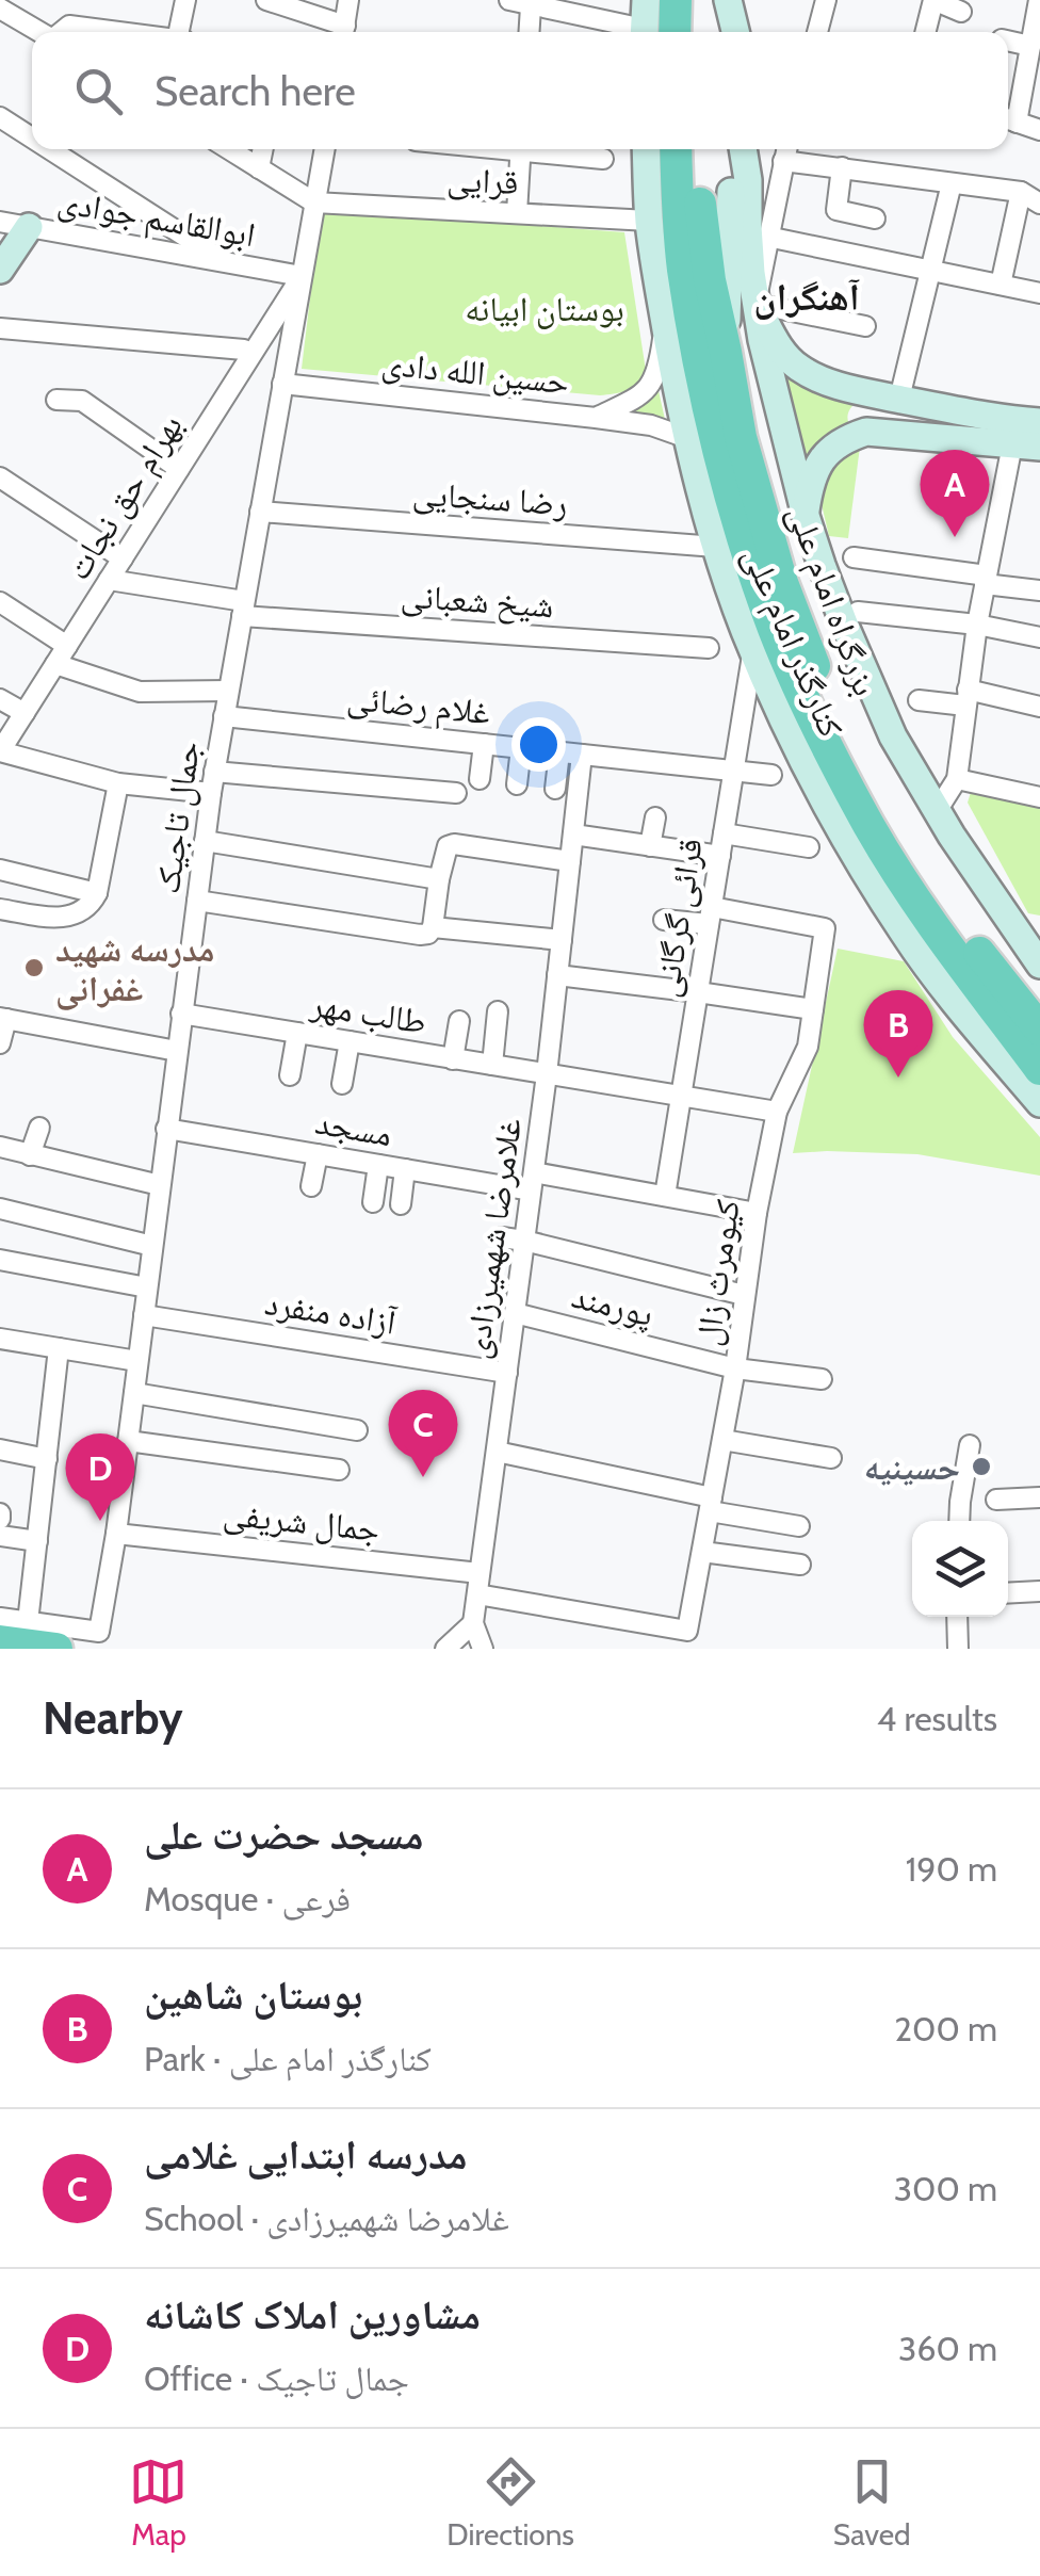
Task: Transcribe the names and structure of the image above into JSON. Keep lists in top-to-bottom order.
{
  "streets": {
    "highway": ["بزرگراه امام علی"],
    "main road": ["کنارگذر امام علی"],
    "street": [
      "قرایی",
      "ابوالقاسم جوادی",
      "حسین الله دادی",
      "بهرام حق نجات",
      "رضا سنجایی",
      "شیخ شعبانی",
      "غلام رضائی",
      "جمال تاجیک",
      "قرائی گرگانی",
      "طالب مهر",
      "مسجد",
      "غلامرضا شهمیرزادی",
      "کیومرث زال",
      "پورمند",
      "آزاده منفرد",
      "جمال شریفی"
    ]
  },
  "crossings": [
    ["قرایی", "کنارگذر امام علی"],
    ["قرایی", "جمال تاجیک"],
    ["ابوالقاسم جوادی", "بهرام حق نجات"],
    ["ابوالقاسم جوادی", "جمال تاجیک"],
    ["حسین الله دادی", "کنارگذر امام علی"],
    ["حسین الله دادی", "جمال تاجیک"],
    ["بهرام حق نجات", "شیخ شعبانی"],
    ["بهرام حق نجات", "جمال تاجیک"],
    ["رضا سنجایی", "کنارگذر امام علی"],
    ["رضا سنجایی", "جمال تاجیک"],
    ["شیخ شعبانی", "جمال تاجیک"],
    ["کنارگذر امام علی", "قرائی گرگانی"],
    ["غلام رضائی", "جمال تاجیک"],
    ["غلام رضائی", "قرائی گرگانی"],
    ["غلام رضائی", "غلامرضا شهمیرزادی"],
    ["جمال تاجیک", "طالب مهر"],
    ["جمال تاجیک", "مسجد"],
    ["جمال تاجیک", "آزاده منفرد"],
    ["جمال تاجیک", "جمال شریفی"],
    ["قرائی گرگانی", "طالب مهر"],
    ["قرائی گرگانی", "مسجد"],
    ["قرائی گرگانی", "کیومرث زال"],
    ["طالب مهر", "غلامرضا شهمیرزادی"],
    ["طالب مهر", "کیومرث زال"],
    ["مسجد", "غلامرضا شهمیرزادی"],
    ["مسجد", "کیومرث زال"],
    ["غلامرضا شهمیرزادی", "کیومرث زال"],
    ["غلامرضا شهمیرزادی", "پورمند"],
    ["غلامرضا شهمیرزادی", "آزاده منفرد"],
    ["غلامرضا شهمیرزادی", "جمال شریفی"],
    ["کیومرث زال", "پورمند"]
  ],
  "districts": ["آهنگران"],
  "parks": ["بوستان ابیانه"],
  "places": ["مدرسه شهید غفرانی", "حسینیه"],
  "page": {
    "search": "Search here",
    "pins": [
      "A",
      "B",
      "C",
      "D"
    ],
    "heading": ["Nearby", "4 results"],
    "list": [
      {
        "mark": "A",
        "name": "مسجد حضرت علی",
        "note": "Mosque · فرعی",
        "value": "190 m"
      },
      {
        "mark": "B",
        "name": "بوستان شاهین",
        "note": "Park · کنارگذر امام علی",
        "value": "200 m"
      },
      {
        "mark": "C",
        "name": "مدرسه ابتدایی غلامی",
        "note": "School · غلامرضا شهمیرزادی",
        "value": "300 m"
      },
      {
        "mark": "D",
        "name": "مشاورین املاک کاشانه",
        "note": "Office · جمال تاجیک",
        "value": "360 m"
      }
    ],
    "nav": ["Map", "Directions", "Saved"]
  }
}
